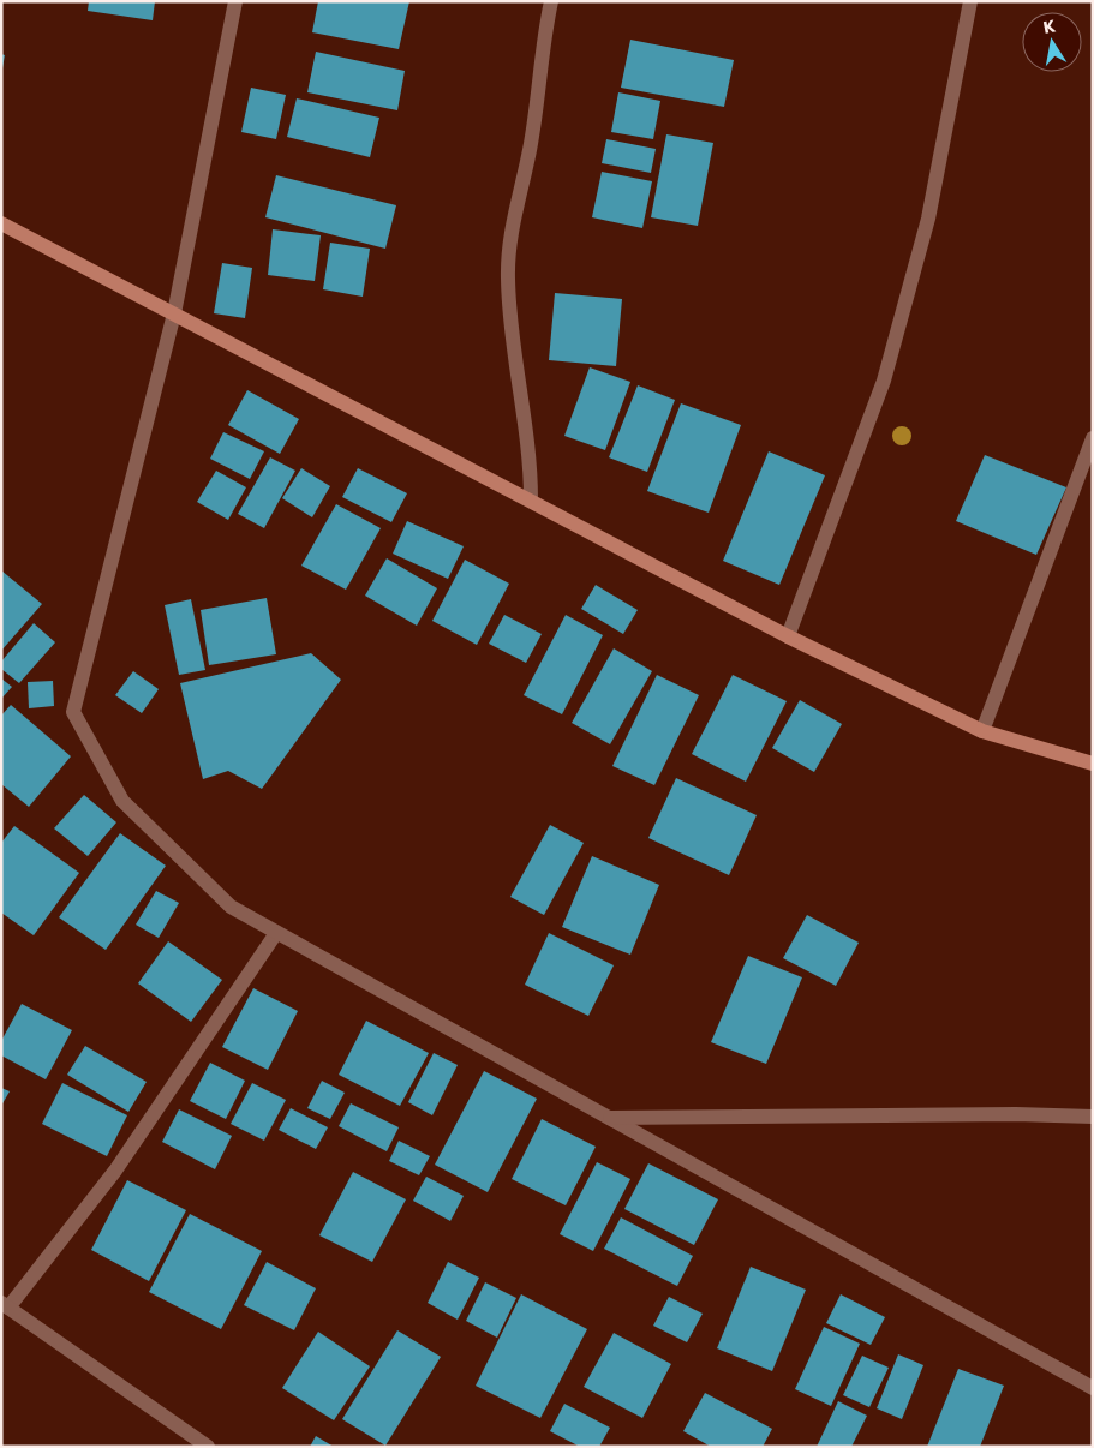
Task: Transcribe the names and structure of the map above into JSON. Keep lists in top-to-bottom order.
{
  "north": "top"
}
